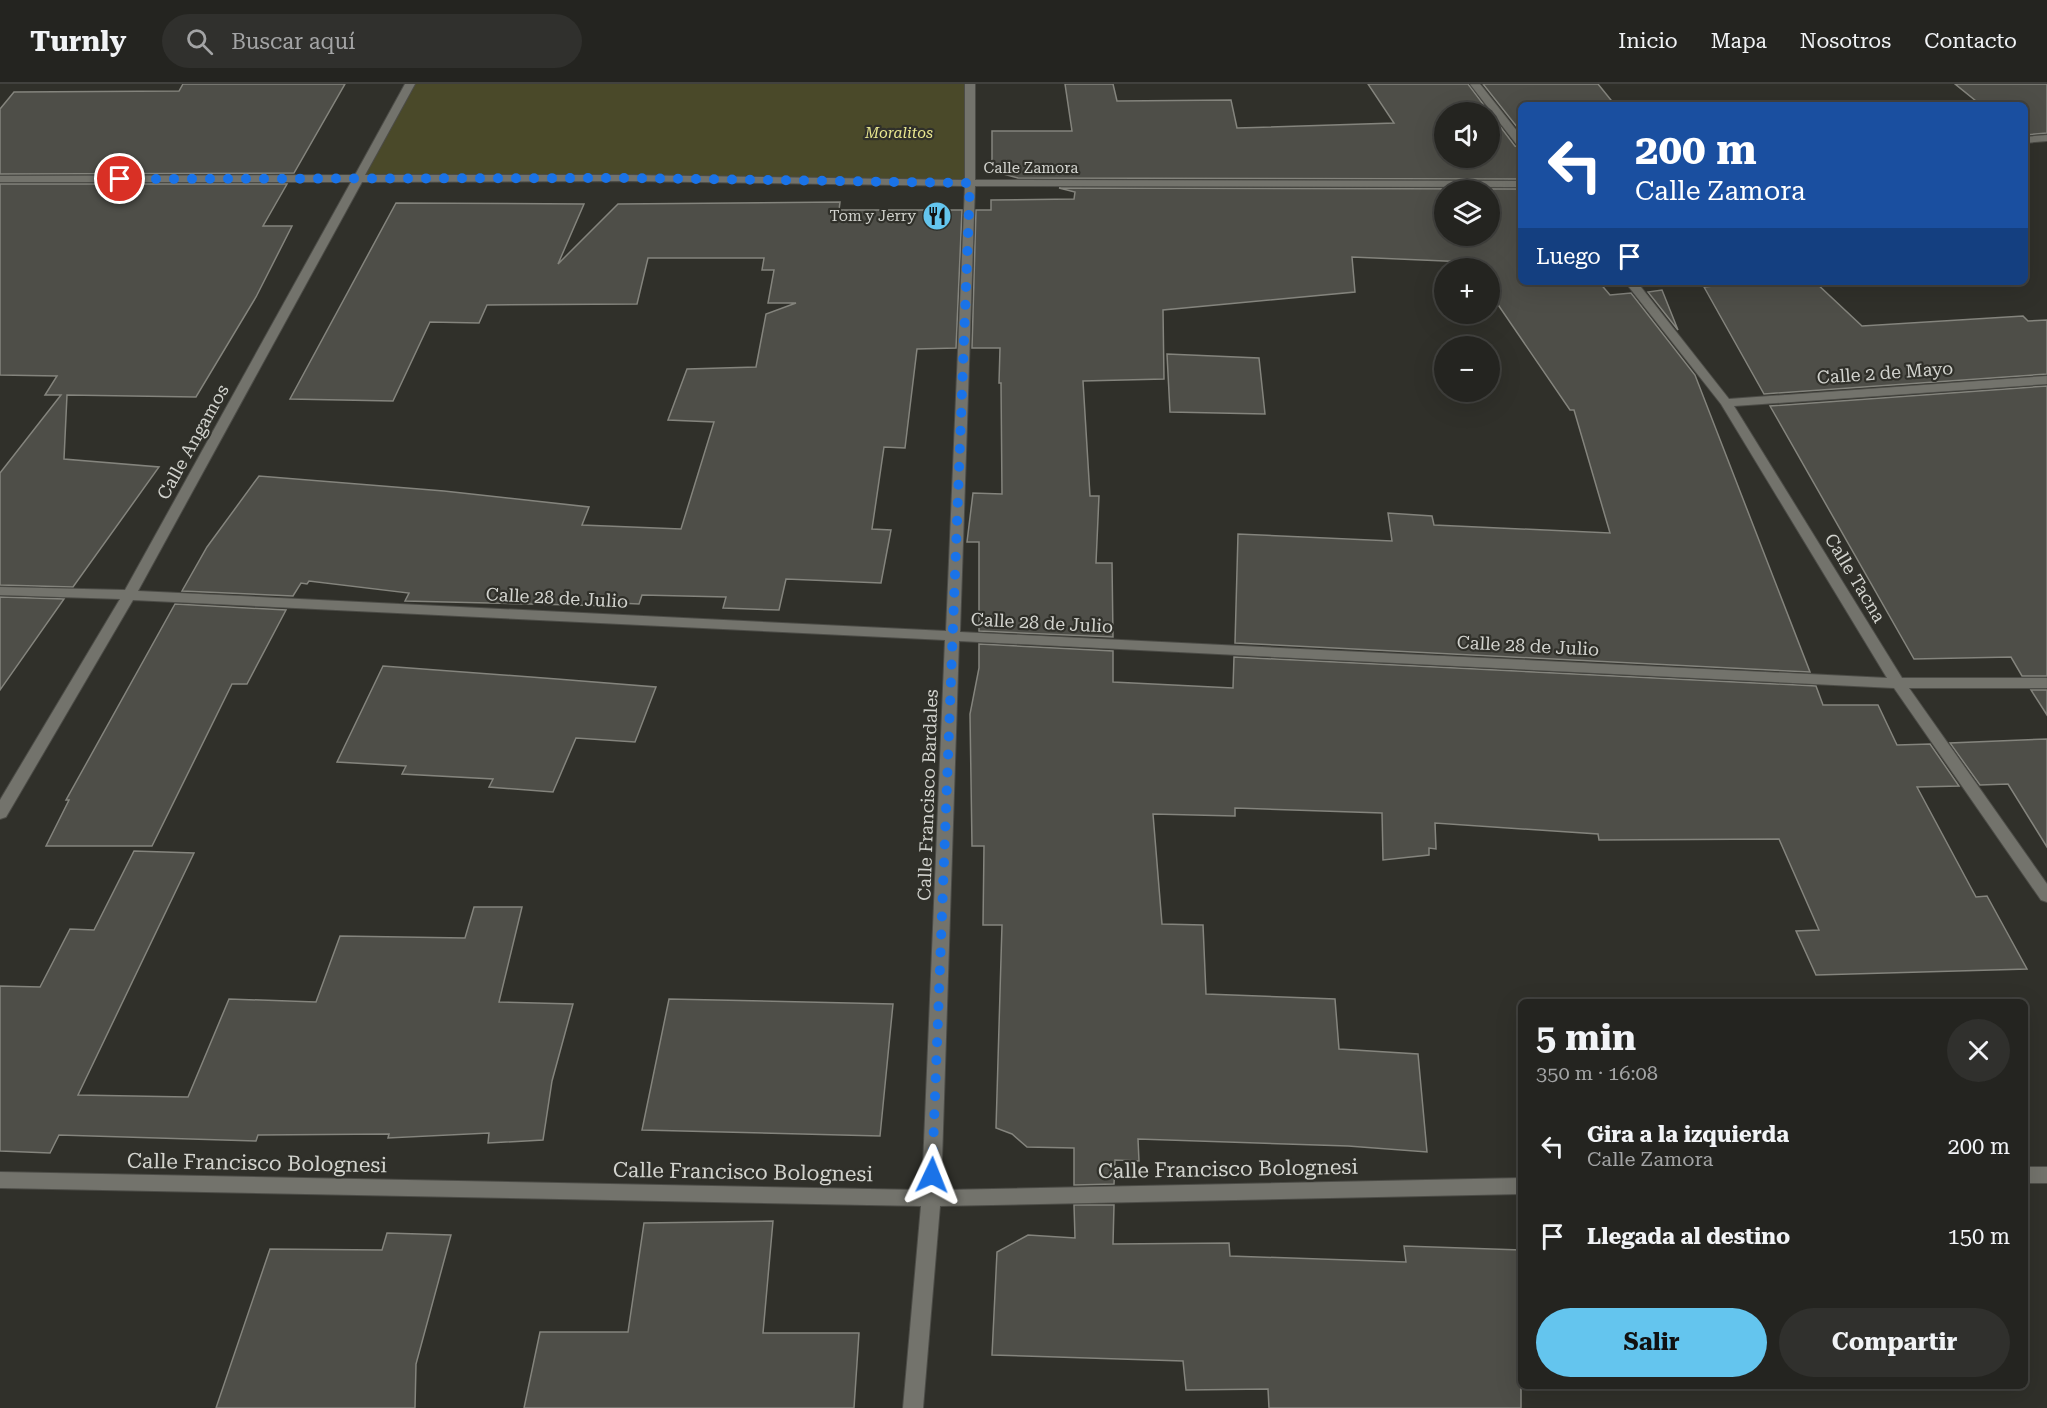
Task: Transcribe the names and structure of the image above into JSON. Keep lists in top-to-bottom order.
{
  "streets": {
    "street": [
      "Calle Zamora",
      "Calle 2 de Mayo",
      "Calle Angamos",
      "Calle Tacna",
      "Calle 28 de Julio",
      "Calle Francisco Bardales",
      "Calle Francisco Bolognesi"
    ]
  },
  "crossings": [
    ["Calle Zamora", "Calle Angamos"],
    ["Calle Zamora", "Calle Francisco Bardales"],
    ["Calle 2 de Mayo", "Calle Tacna"],
    ["Calle Angamos", "Calle 28 de Julio"],
    ["Calle Tacna", "Calle 28 de Julio"],
    ["Calle 28 de Julio", "Calle Francisco Bardales"],
    ["Calle Francisco Bardales", "Calle Francisco Bolognesi"]
  ],
  "parks": ["Moralitos"],
  "places": {
    "restaurant": ["Tom y Jerry"]
  },
  "page": {
    "header": "Turnly",
    "search": "Buscar aquí",
    "nav": [
      "Inicio",
      "Mapa",
      "Nosotros",
      "Contacto"
    ],
    "map_buttons": ["+", "−"],
    "turn": ["200 m", "Calle Zamora"],
    "then": "Luego",
    "heading": ["5 min", "350 m · 16:08"],
    "list": [
      {
        "name": "Gira a la izquierda",
        "note": "Calle Zamora",
        "value": "200 m"
      },
      {
        "name": "Llegada al destino",
        "value": "150 m"
      }
    ],
    "buttons": ["Salir", "Compartir"]
  }
}
